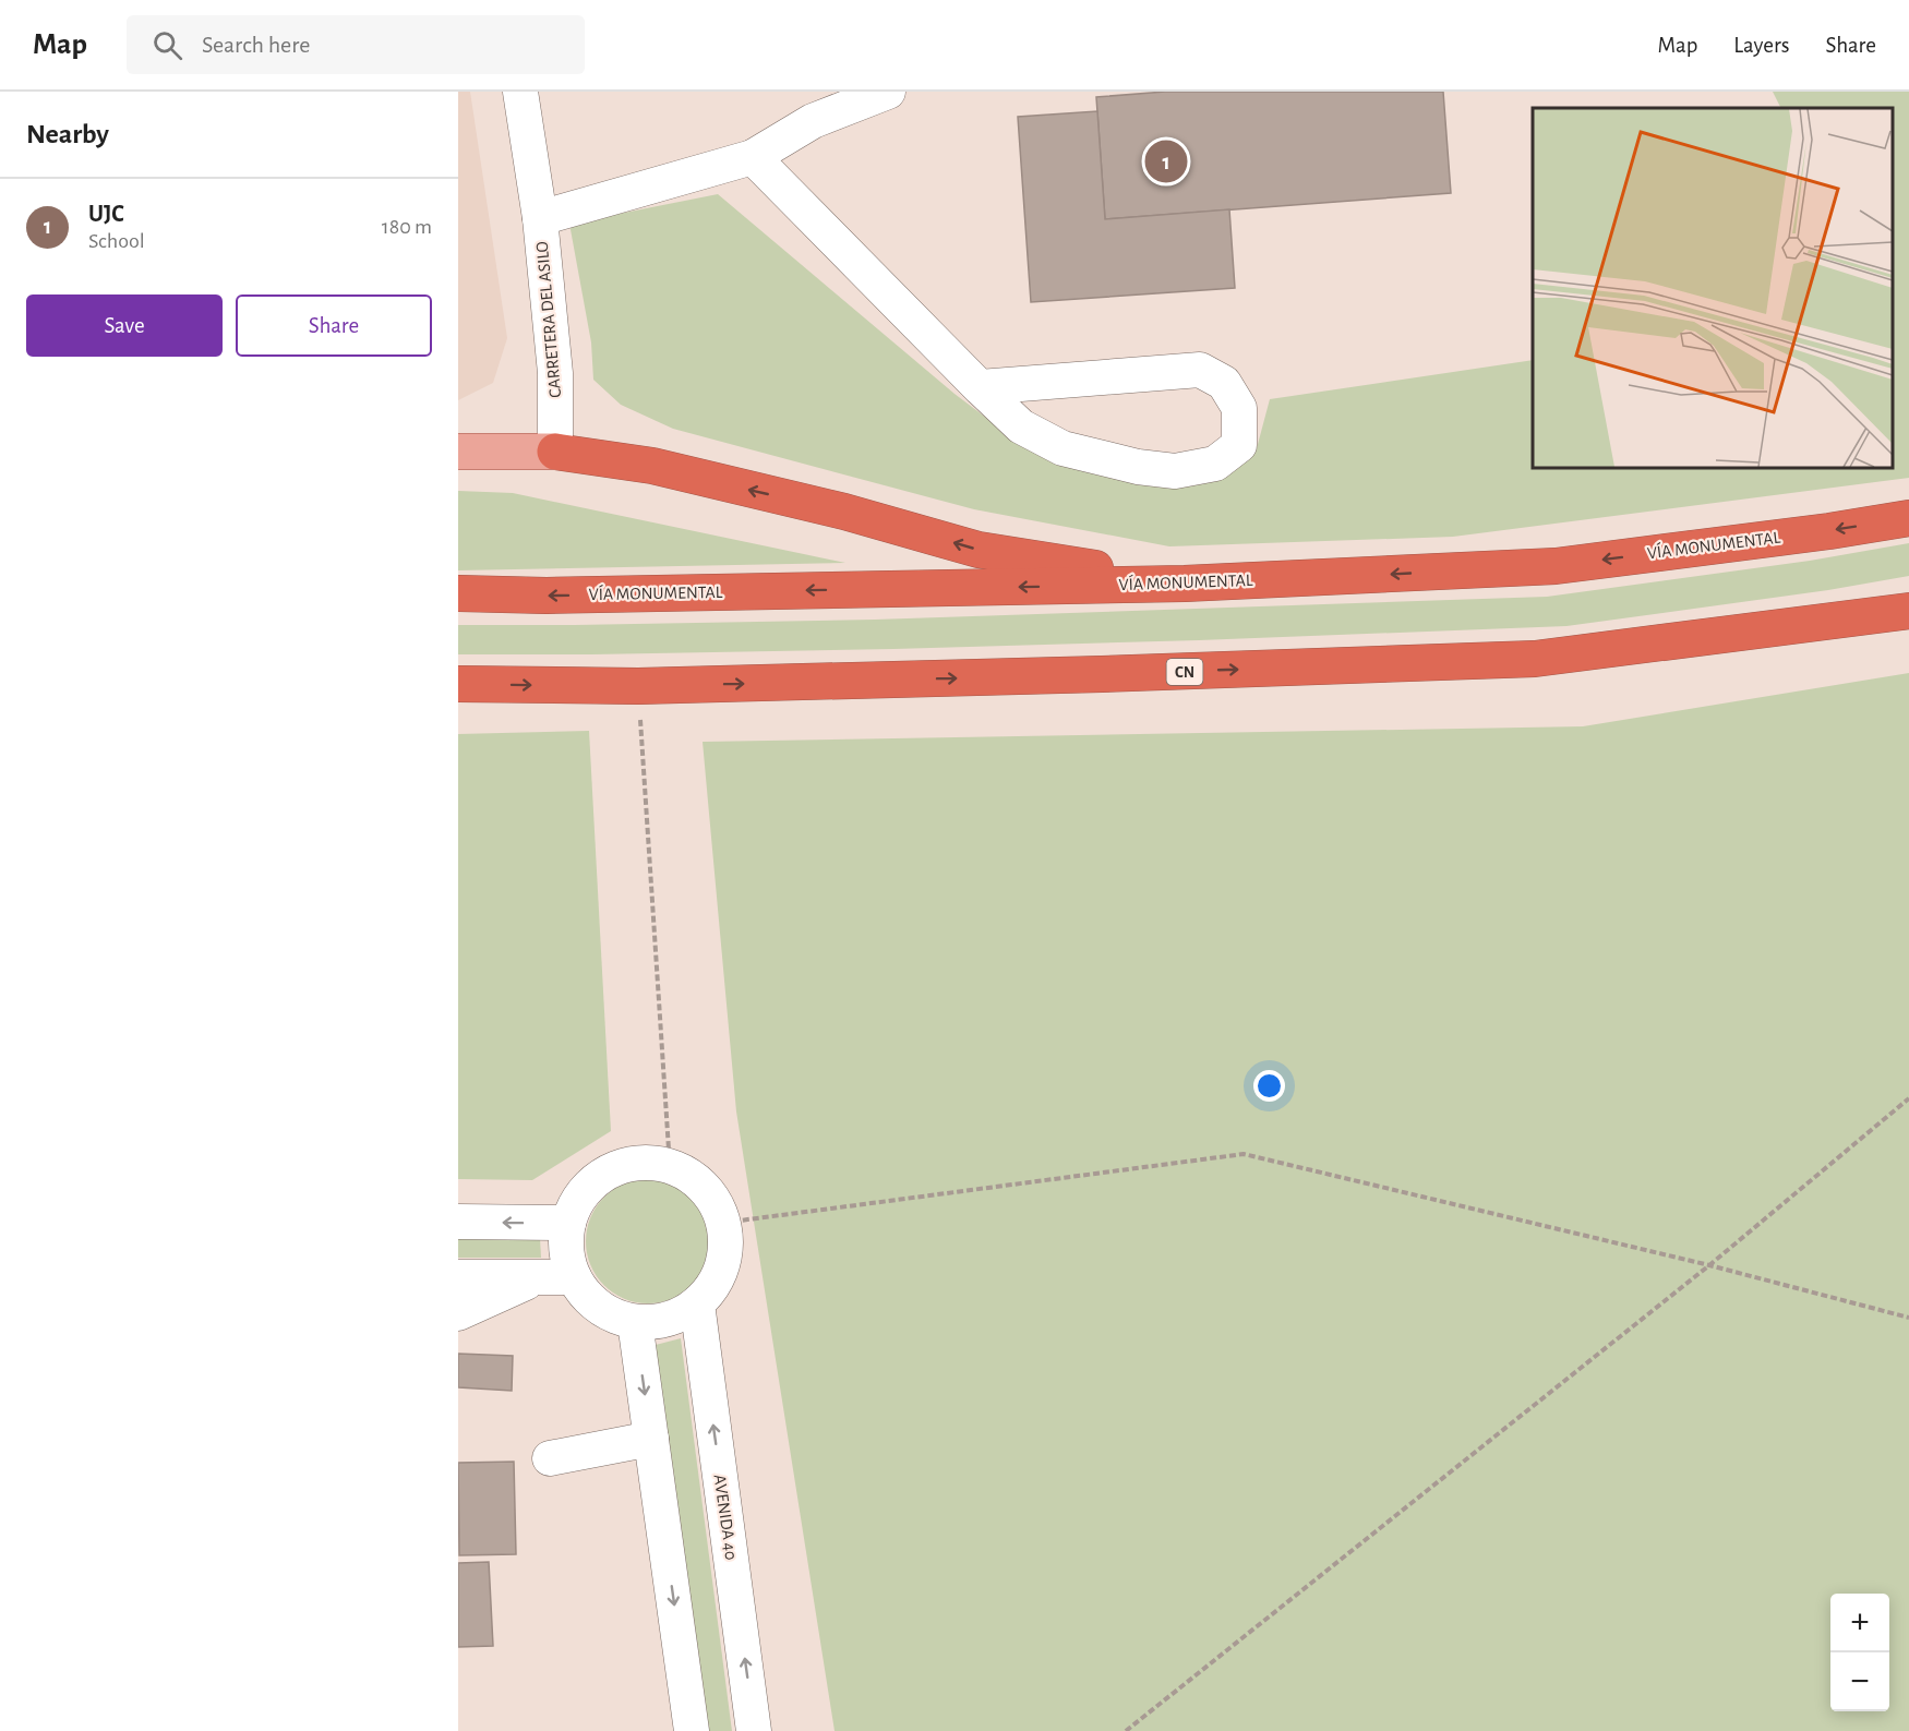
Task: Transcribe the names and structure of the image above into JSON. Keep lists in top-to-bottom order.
{
  "streets": {
    "highway": ["VÍA MONUMENTAL", "CN"],
    "street": ["CARRETERA DEL ASILO", "AVENIDA 40"]
  },
  "page": {
    "header": "Map",
    "search": "Search here",
    "nav": ["Map", "Layers", "Share"],
    "heading": "Nearby",
    "pins": "1",
    "list": [
      {
        "mark": "1",
        "name": "UJC",
        "note": "School",
        "value": "180 m"
      }
    ],
    "buttons": ["Save", "Share"],
    "map_buttons": ["+", "−"]
  }
}
